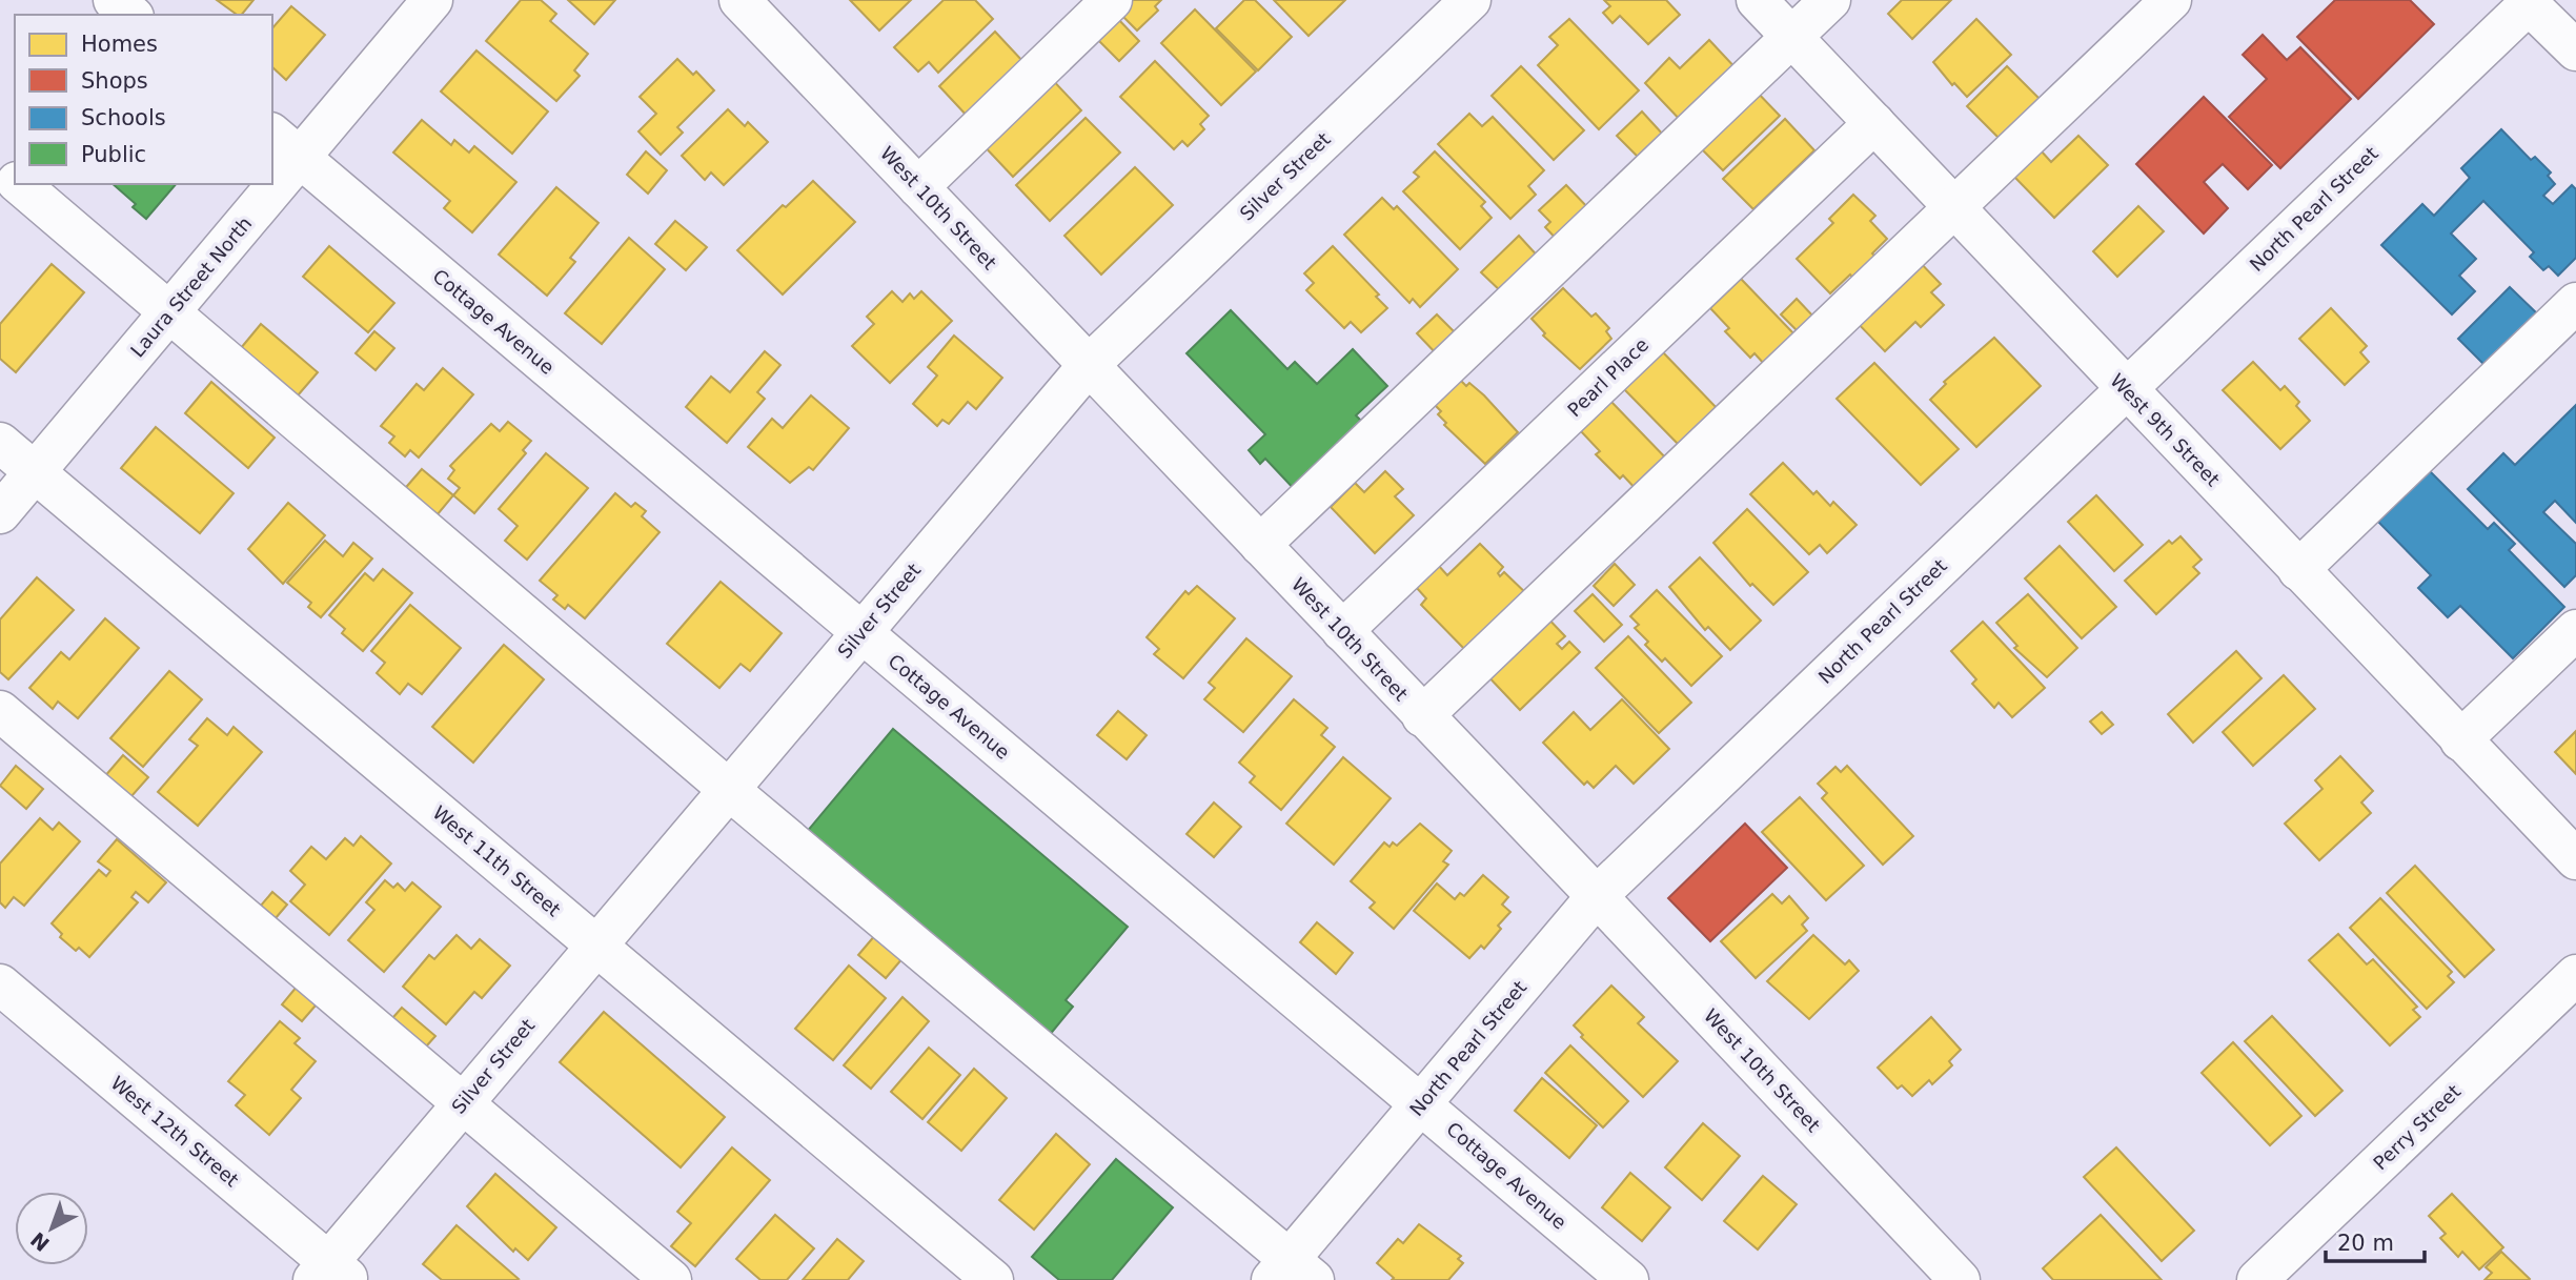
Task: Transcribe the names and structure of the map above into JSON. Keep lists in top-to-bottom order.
{
  "streets": {
    "street": [
      "Silver Street",
      "West 10th Street",
      "North Pearl Street",
      "Laura Street North",
      "Cottage Avenue",
      "Pearl Place",
      "West 9th Street",
      "West 11th Street",
      "Perry Street",
      "West 12th Street"
    ]
  },
  "crossings": [
    ["Silver Street", "West 10th Street"],
    ["Silver Street", "Cottage Avenue"],
    ["Silver Street", "West 11th Street"],
    ["Silver Street", "West 12th Street"],
    ["West 10th Street", "North Pearl Street"],
    ["West 10th Street", "Pearl Place"],
    ["North Pearl Street", "Cottage Avenue"],
    ["North Pearl Street", "West 9th Street"],
    ["Laura Street North", "Cottage Avenue"],
    ["Laura Street North", "West 11th Street"],
    ["Pearl Place", "West 9th Street"]
  ],
  "legend": [
    "Homes",
    "Shops",
    "Schools",
    "Public"
  ],
  "scale_bar": "20 m",
  "north": "bottom left"
}
